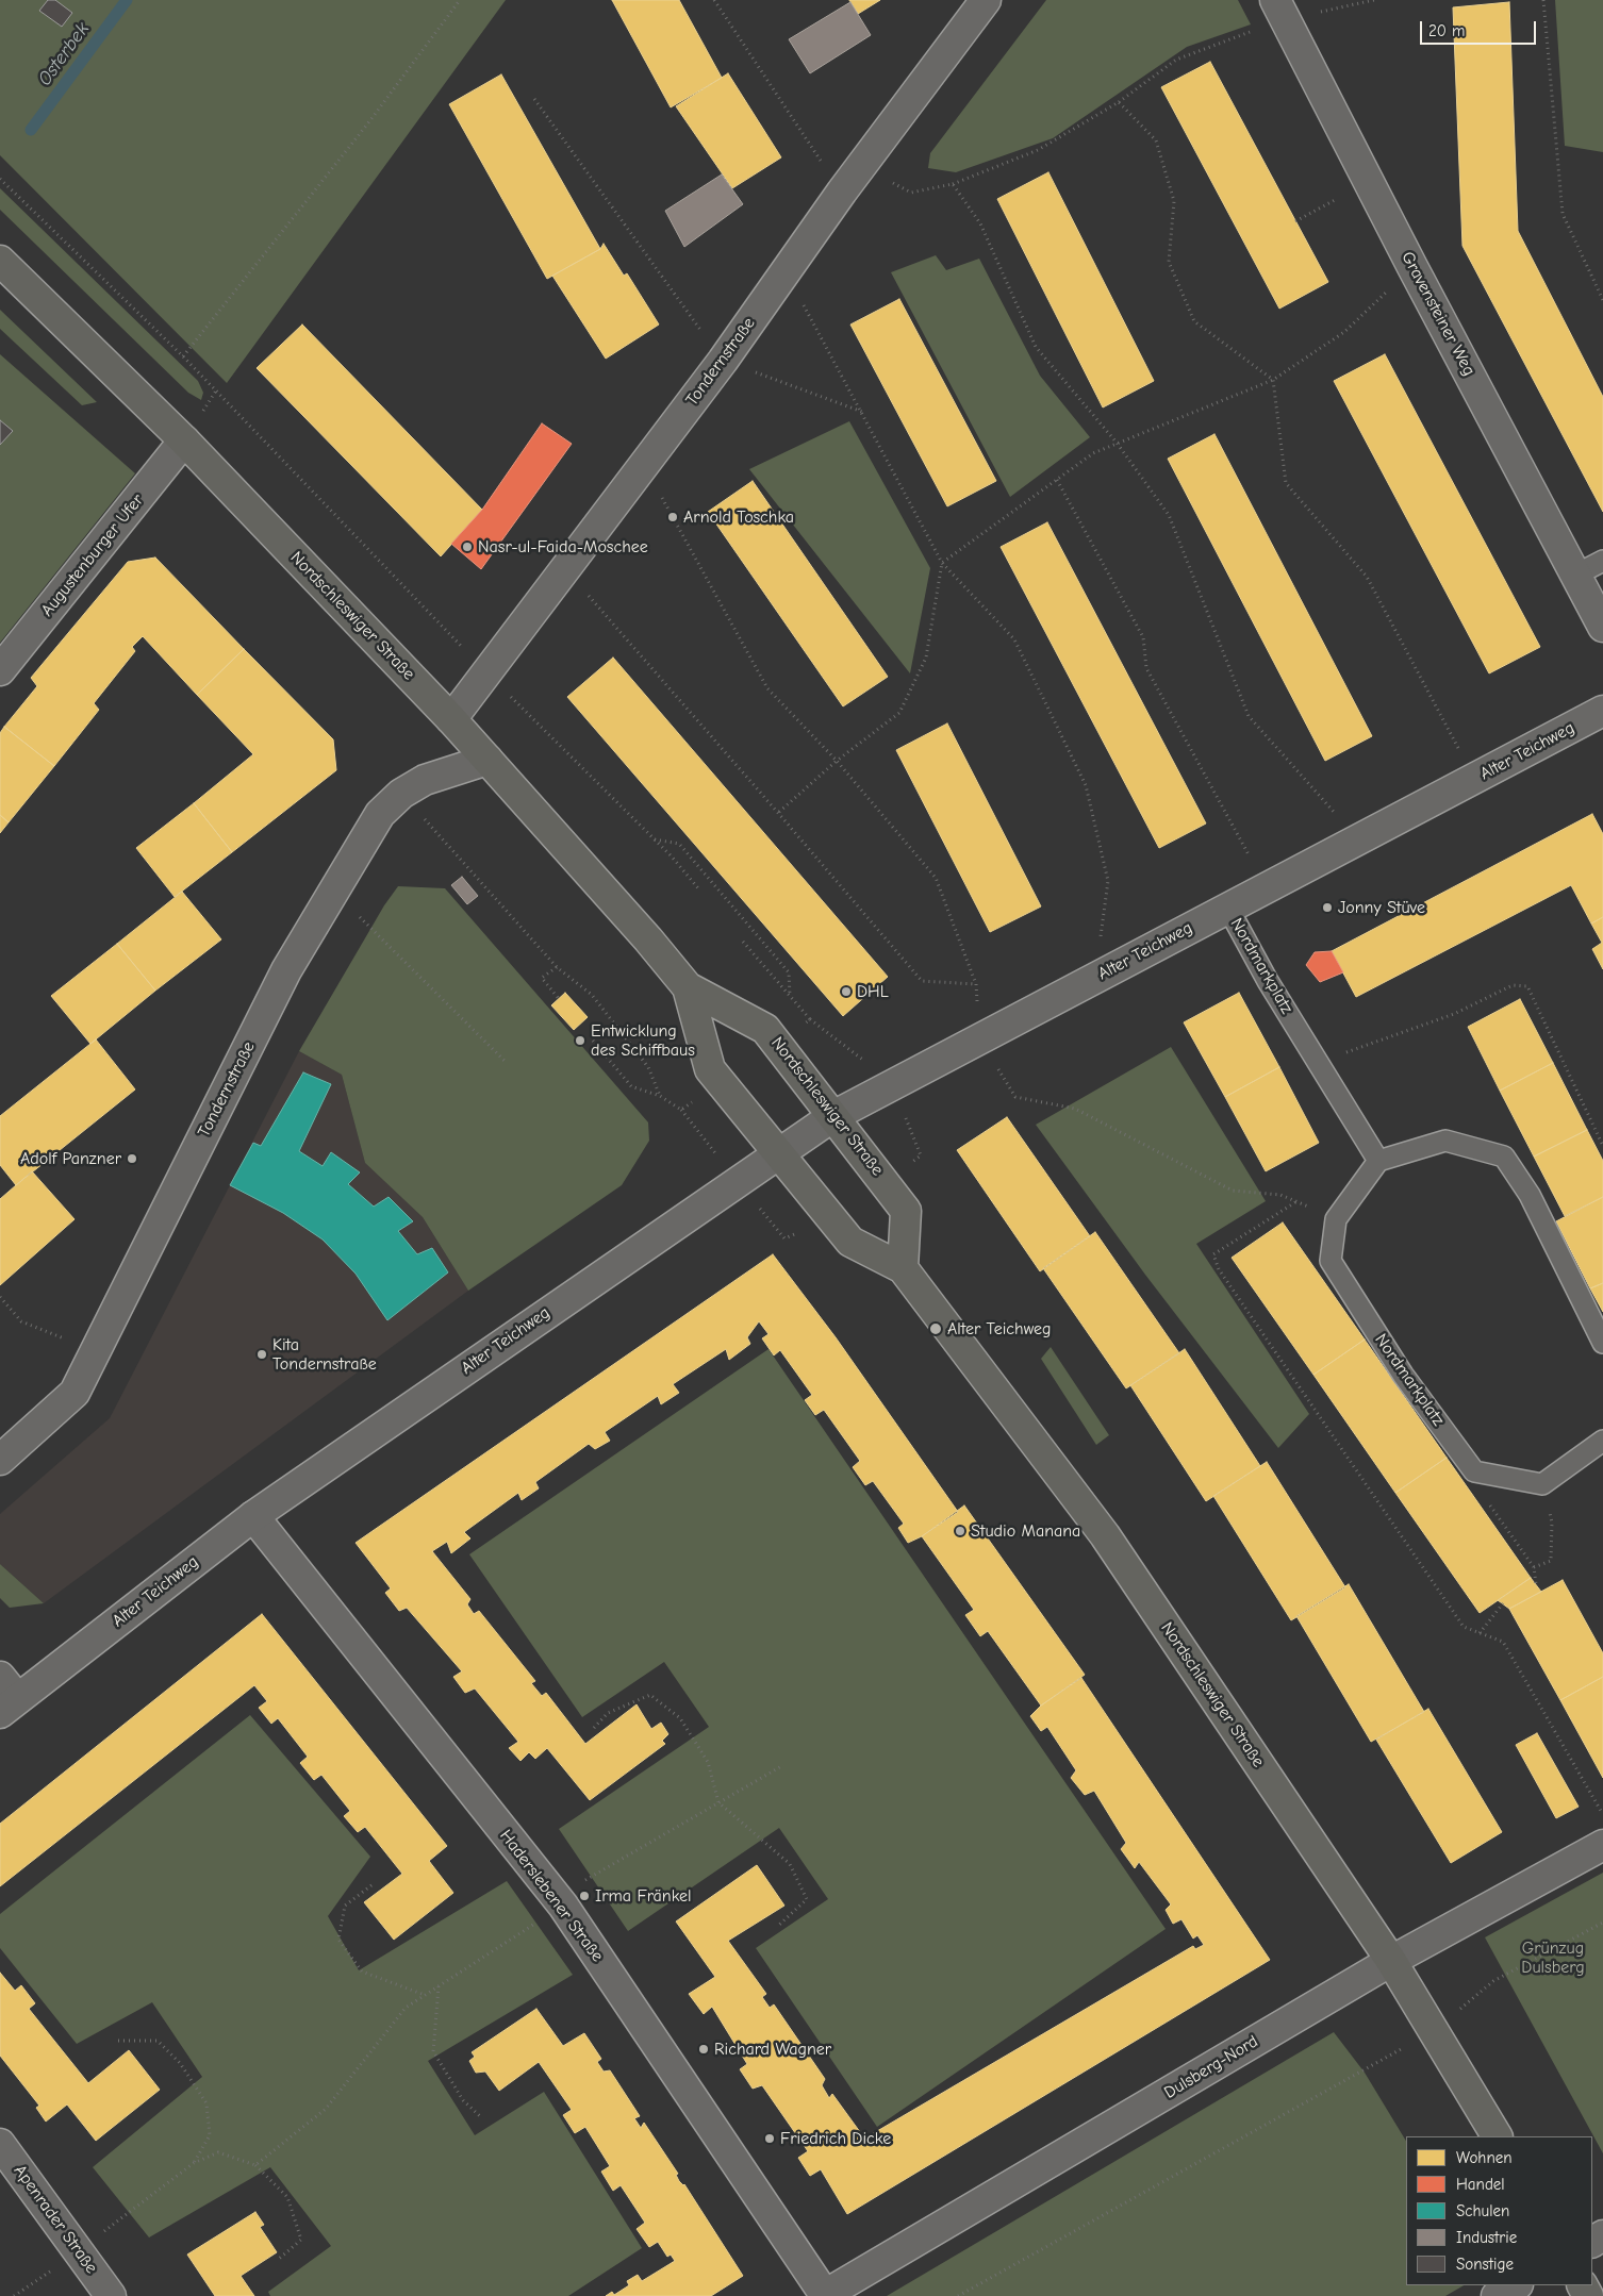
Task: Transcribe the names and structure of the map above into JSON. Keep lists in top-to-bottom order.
{
  "streets": {
    "main road": ["Nordschleswiger Straße"],
    "street": [
      "Gravensteiner Weg",
      "Tondernstraße",
      "Augustenburger Ufer",
      "Alter Teichweg",
      "Haderslebener Straße",
      "Dulsberg-Nord",
      "Apenrader Straße"
    ],
    "lane": ["Nordmarkplatz"]
  },
  "crossings": [
    ["Tondernstraße", "Nordschleswiger Straße"],
    ["Augustenburger Ufer", "Nordschleswiger Straße"],
    ["Nordschleswiger Straße", "Alter Teichweg"],
    ["Nordschleswiger Straße", "Dulsberg-Nord"],
    ["Alter Teichweg", "Nordmarkplatz"],
    ["Alter Teichweg", "Haderslebener Straße"],
    ["Haderslebener Straße", "Dulsberg-Nord"]
  ],
  "water": ["Osterbek"],
  "parks": ["Grünzug Dulsberg"],
  "places": [
    "Arnold Toschka",
    "Nasr-ul-Faida-Moschee",
    "Jonny Stüve",
    "DHL",
    "Entwicklung des Schiffbaus",
    "Adolf Panzner",
    "Alter Teichweg",
    "Kita Tondernstraße",
    "Studio Manana",
    "Irma Fränkel",
    "Richard Wagner",
    "Friedrich Dicke"
  ],
  "legend": [
    "Wohnen",
    "Handel",
    "Schulen",
    "Industrie",
    "Sonstige"
  ],
  "scale_bar": "20 m"
}
